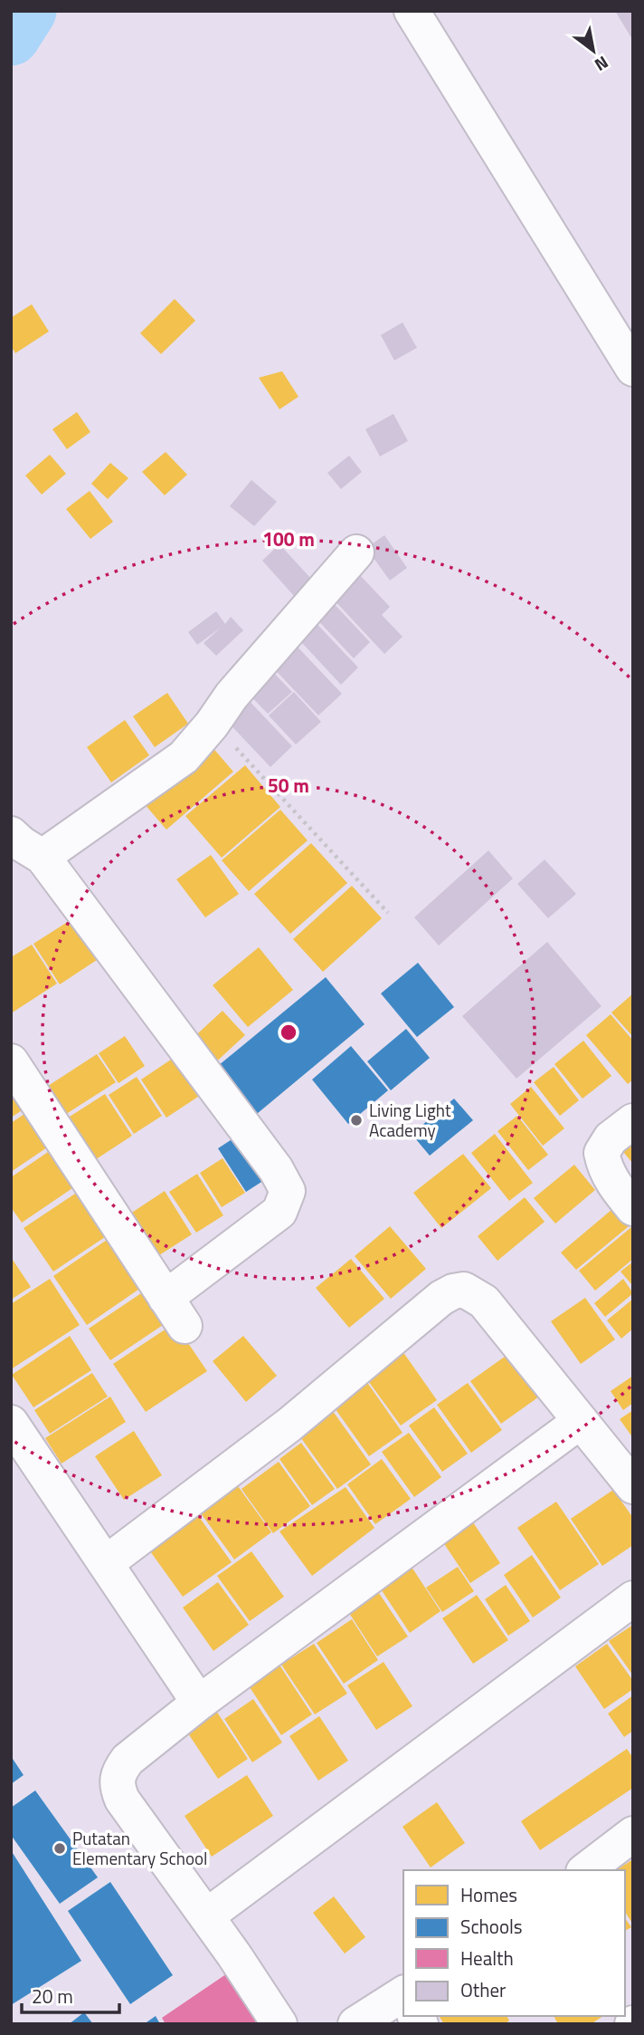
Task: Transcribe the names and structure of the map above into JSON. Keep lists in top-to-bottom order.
{
  "places": ["Living Light Academy", "Putatan Elementary School"],
  "legend": [
    "Homes",
    "Schools",
    "Health",
    "Other"
  ],
  "scale_bar": "20 m",
  "north": "bottom right",
  "rings": ["100 m", "50 m"]
}
